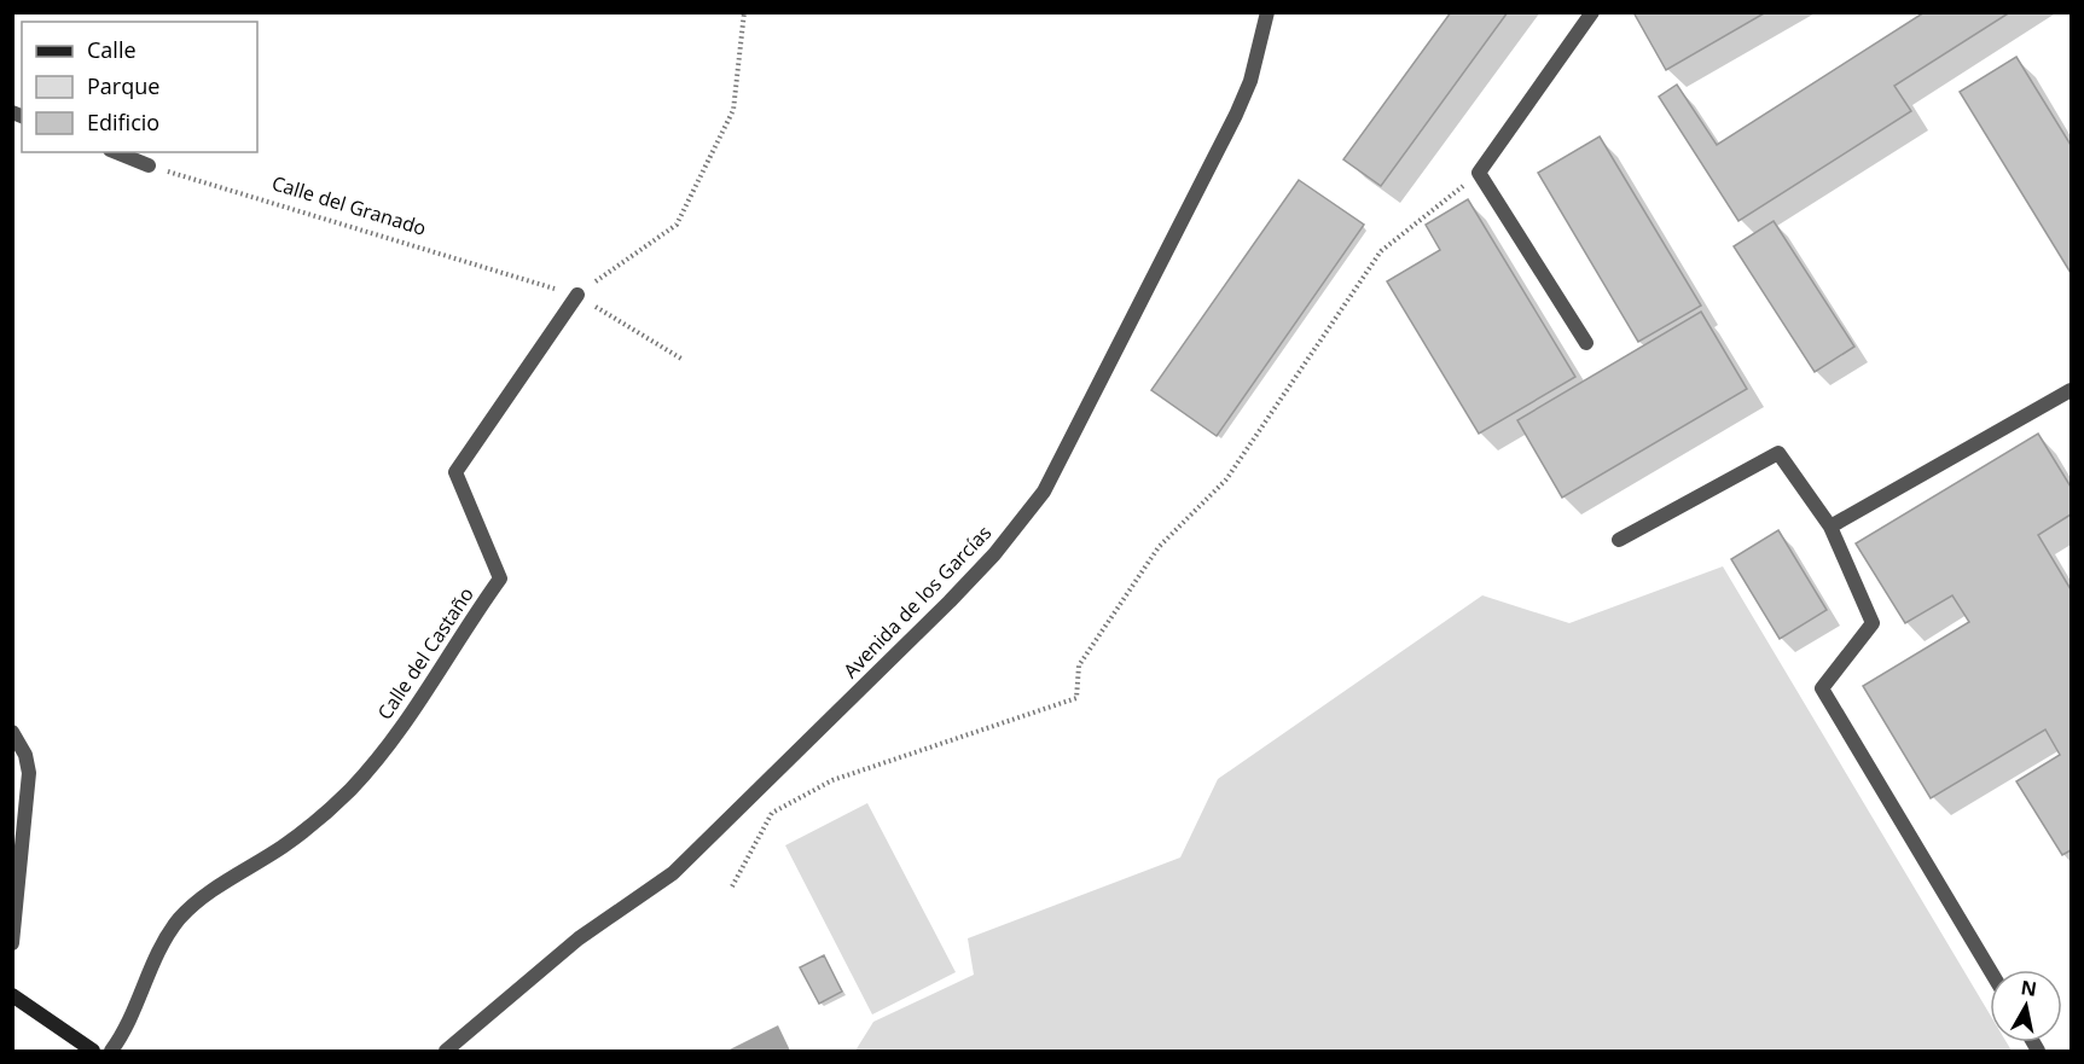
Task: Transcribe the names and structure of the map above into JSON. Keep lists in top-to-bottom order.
{
  "streets": {
    "street": ["Avenida de los Garcías", "Calle del Castaño"],
    "path": ["Calle del Granado"]
  },
  "crossings": [
    ["Calle del Granado", "Calle del Castaño"]
  ],
  "legend": ["Calle", "Parque", "Edificio"],
  "north": "top"
}
